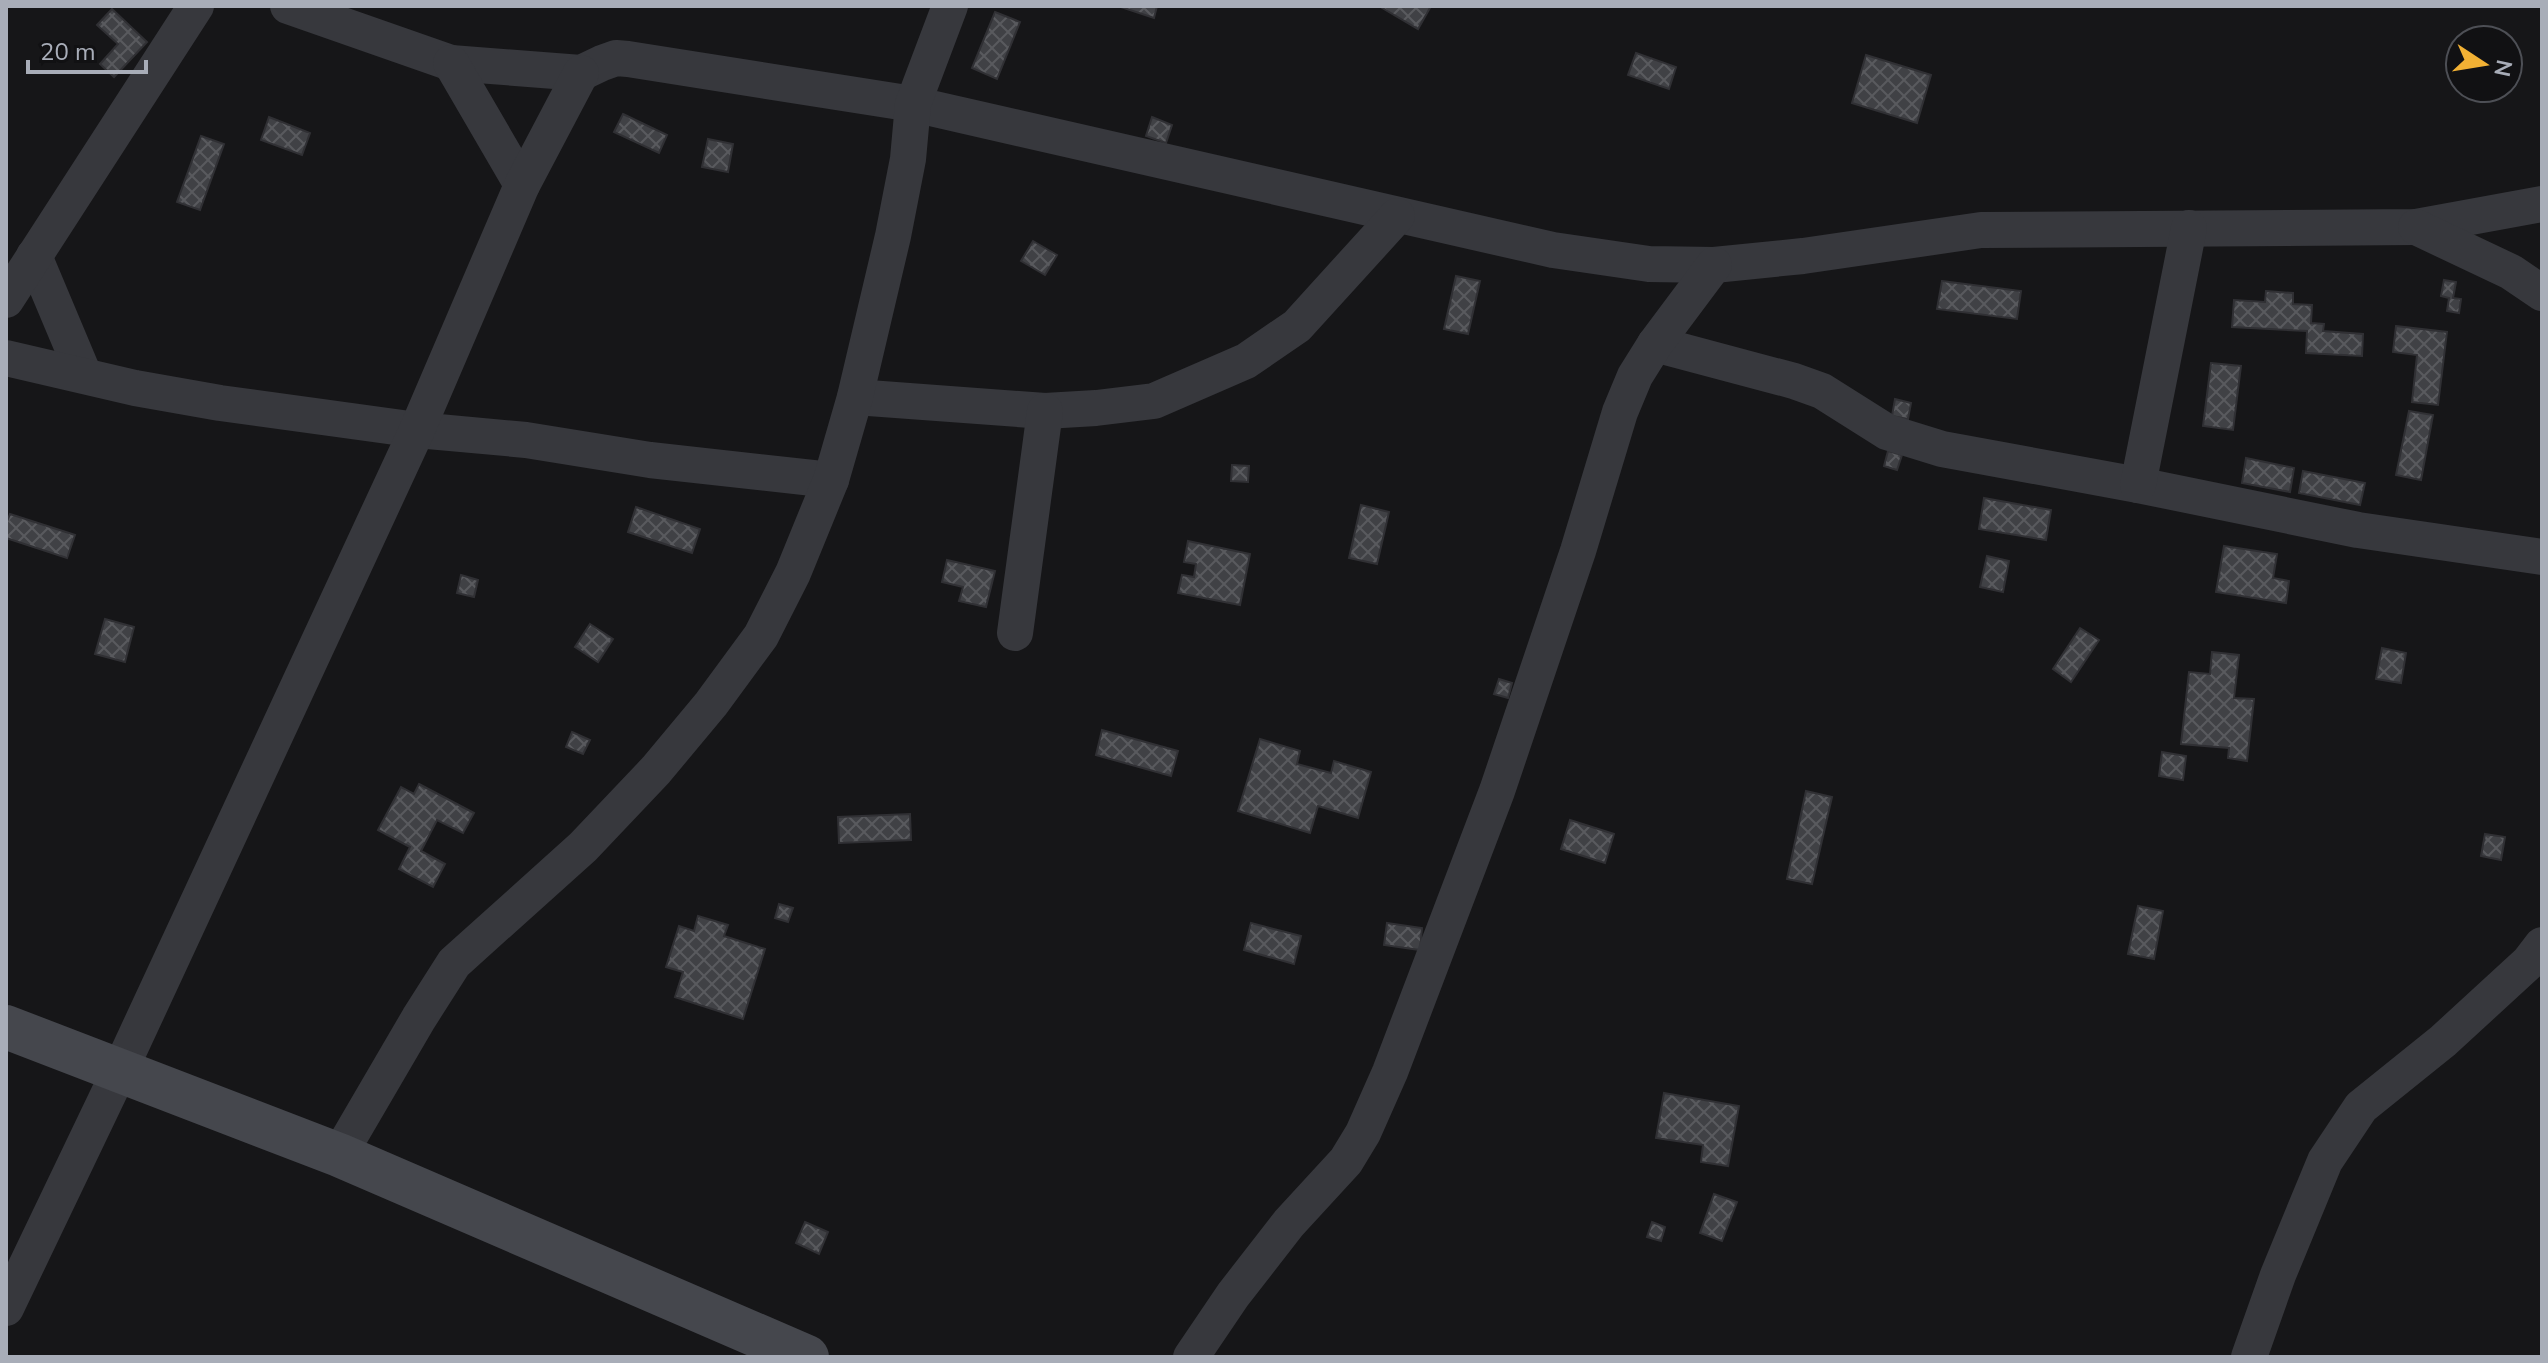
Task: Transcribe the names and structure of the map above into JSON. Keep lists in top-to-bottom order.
{
  "scale_bar": "20 m",
  "north": "right"
}
